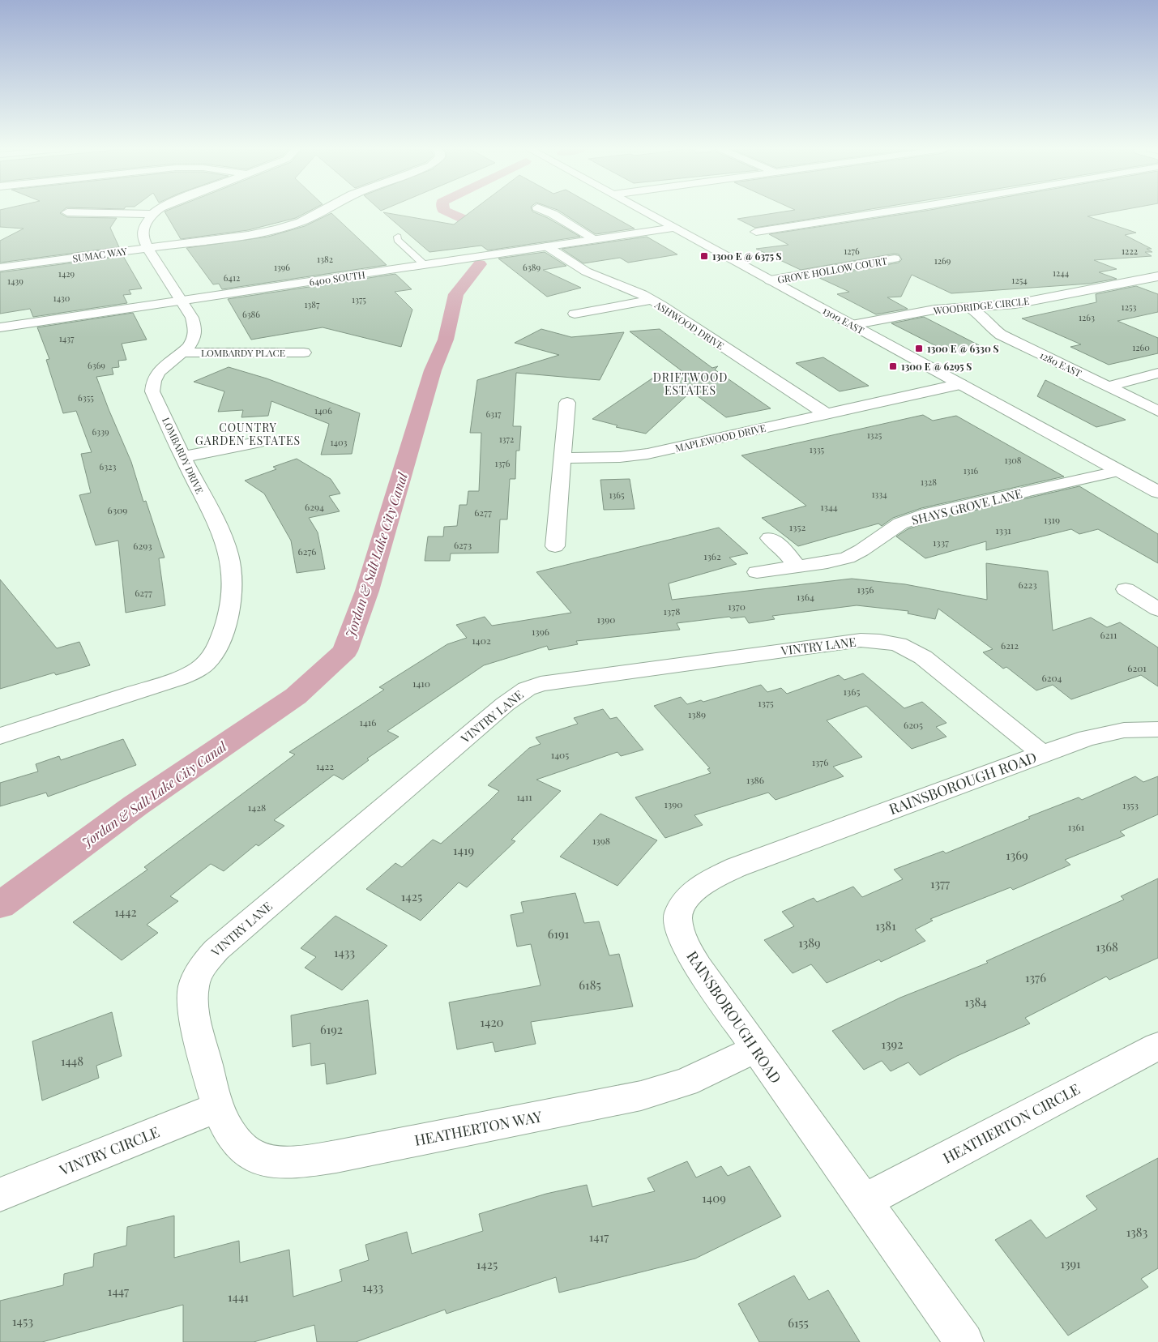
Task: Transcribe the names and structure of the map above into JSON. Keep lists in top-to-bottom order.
{
  "streets": {
    "street": [
      "SUMAC WAY",
      "GROVE HOLLOW COURT",
      "6400 SOUTH",
      "WOODRIDGE CIRCLE",
      "1300 EAST",
      "ASHWOOD DRIVE",
      "LOMBARDY PLACE",
      "1280 EAST",
      "MAPLEWOOD DRIVE",
      "LOMBARDY DRIVE",
      "SHAYS GROVE LANE",
      "VINTRY LANE",
      "RAINSBOROUGH ROAD",
      "HEATHERTON CIRCLE",
      "HEATHERTON WAY",
      "VINTRY CIRCLE"
    ]
  },
  "crossings": [
    ["SUMAC WAY", "LOMBARDY DRIVE"],
    ["GROVE HOLLOW COURT", "1300 EAST"],
    ["6400 SOUTH", "1300 EAST"],
    ["6400 SOUTH", "ASHWOOD DRIVE"],
    ["6400 SOUTH", "LOMBARDY DRIVE"],
    ["WOODRIDGE CIRCLE", "1300 EAST"],
    ["WOODRIDGE CIRCLE", "1280 EAST"],
    ["1300 EAST", "MAPLEWOOD DRIVE"],
    ["1300 EAST", "SHAYS GROVE LANE"],
    ["ASHWOOD DRIVE", "MAPLEWOOD DRIVE"],
    ["LOMBARDY PLACE", "LOMBARDY DRIVE"],
    ["VINTRY LANE", "RAINSBOROUGH ROAD"],
    ["VINTRY LANE", "HEATHERTON WAY"],
    ["VINTRY LANE", "VINTRY CIRCLE"],
    ["RAINSBOROUGH ROAD", "HEATHERTON CIRCLE"],
    ["RAINSBOROUGH ROAD", "HEATHERTON WAY"],
    ["HEATHERTON WAY", "VINTRY CIRCLE"]
  ],
  "districts": ["DRIFTWOOD ESTATES", "COUNTRY GARDEN ESTATES"],
  "water": ["Jordan & Salt Lake City Canal"],
  "places": {
    "transit": ["1300 E @ 6375 S", "1300 E @ 6330 S", "1300 E @ 6295 S"]
  },
  "house_numbers": [
    "1276",
    "1222",
    "1382",
    "1269",
    "1396",
    "6389",
    "1244",
    "1429",
    "6412",
    "1254",
    "1439",
    "1430",
    "1375",
    "1387",
    "1253",
    "6386",
    "1263",
    "1437",
    "1260",
    "6369",
    "6355",
    "1406",
    "6317",
    "6339",
    "1325",
    "1372",
    "1403",
    "1335",
    "1308",
    "1376",
    "6323",
    "1316",
    "1328",
    "1334",
    "1365",
    "6294",
    "1344",
    "6309",
    "6277",
    "1319",
    "1352",
    "1331",
    "1337",
    "6273",
    "6293",
    "6276",
    "1362",
    "6223",
    "1356",
    "6277",
    "1364",
    "1370",
    "1378",
    "1390",
    "1396",
    "6211",
    "1402",
    "6212",
    "6201",
    "6204",
    "1410",
    "1365",
    "1375",
    "1389",
    "1416",
    "6205",
    "1405",
    "1376",
    "1422",
    "1386",
    "1411",
    "1390",
    "1353",
    "1428",
    "1361",
    "1398",
    "1419",
    "1369",
    "1377",
    "1425",
    "1442",
    "1381",
    "6191",
    "1389",
    "1368",
    "1433",
    "1376",
    "6185",
    "1384",
    "1420",
    "6192",
    "1392",
    "1448",
    "1409",
    "1383",
    "1417",
    "1391",
    "1425",
    "1433",
    "1447",
    "1441",
    "1453",
    "6155"
  ]
}
